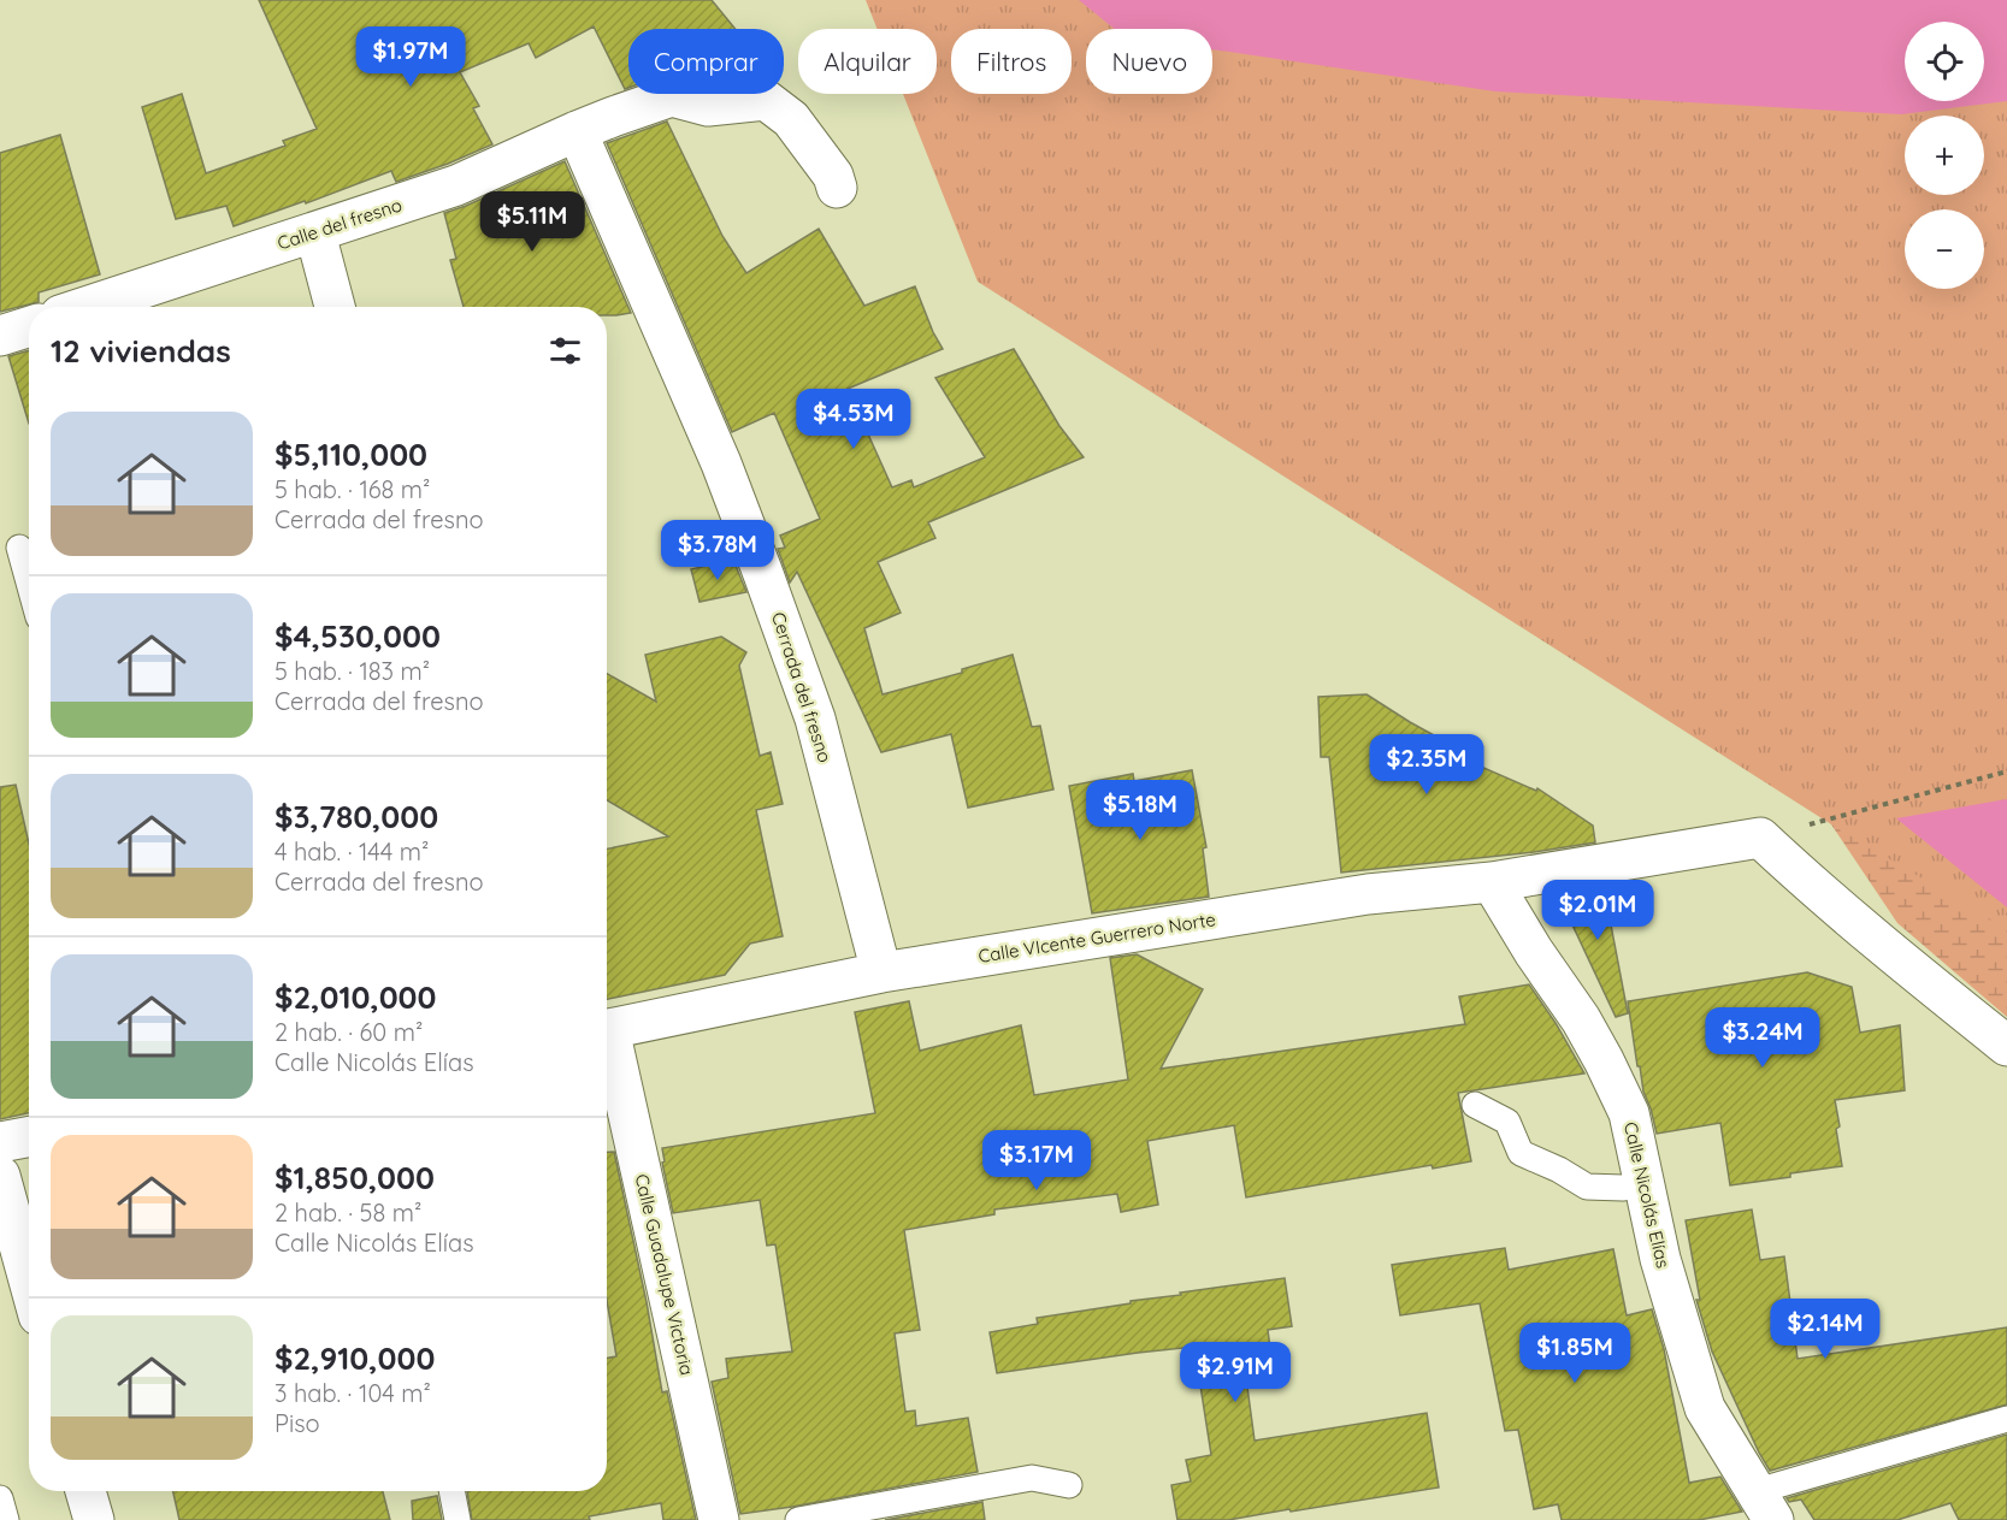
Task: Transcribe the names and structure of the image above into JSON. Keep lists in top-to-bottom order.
{
  "streets": {
    "street": [
      "Calle del fresno",
      "Cerrada del fresno",
      "Calle VIcente Guerrero Norte",
      "Calle Nicolás Elías",
      "Calle Guadalupe Victoria"
    ]
  },
  "crossings": [
    ["Calle del fresno", "Cerrada del fresno"],
    ["Cerrada del fresno", "Calle VIcente Guerrero Norte"],
    ["Calle VIcente Guerrero Norte", "Calle Nicolás Elías"]
  ],
  "page": {
    "map_buttons": ["+", "−"],
    "price": [
      "$1.97M",
      "$5.11M",
      "$4.53M",
      "$3.78M",
      "$2.35M",
      "$5.18M",
      "$2.01M",
      "$3.24M",
      "$3.17M",
      "$2.14M",
      "$1.85M",
      "$2.91M"
    ],
    "chip": [
      "Comprar",
      "Alquilar",
      "Filtros",
      "Nuevo"
    ],
    "heading": "12 viviendas",
    "list": [
      {
        "name": "$5,110,000",
        "note": "5 hab. · 168 m² · Cerrada del fresno"
      },
      {
        "name": "$4,530,000",
        "note": "5 hab. · 183 m² · Cerrada del fresno"
      },
      {
        "name": "$3,780,000",
        "note": "4 hab. · 144 m² · Cerrada del fresno"
      },
      {
        "name": "$2,010,000",
        "note": "2 hab. · 60 m² · Calle Nicolás Elías"
      },
      {
        "name": "$1,850,000",
        "note": "2 hab. · 58 m² · Calle Nicolás Elías"
      },
      {
        "name": "$2,910,000",
        "note": "3 hab. · 104 m² · Piso"
      }
    ]
  }
}
